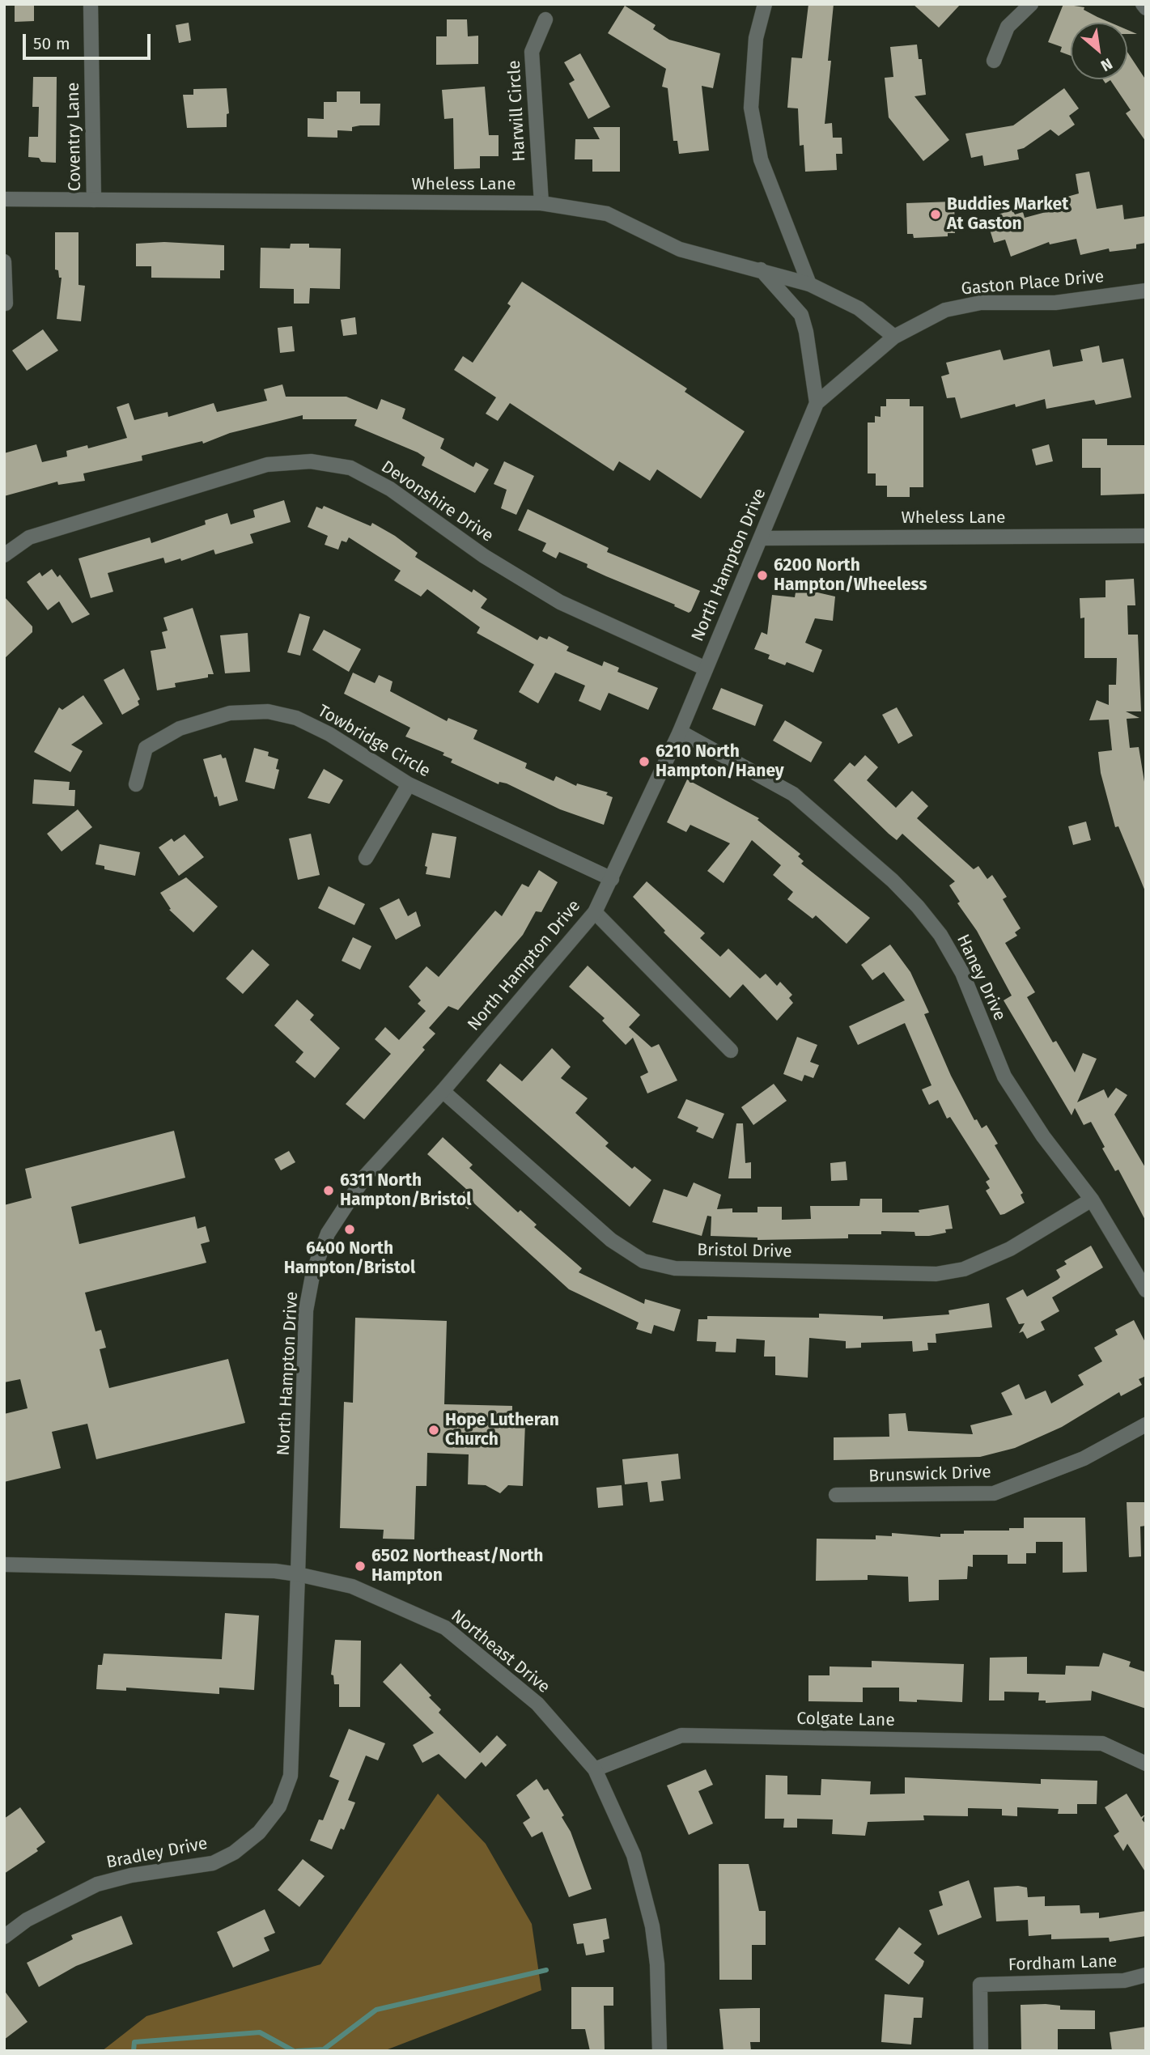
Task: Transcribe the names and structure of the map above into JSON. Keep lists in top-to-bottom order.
{
  "streets": {
    "street": [
      "Harwill Circle",
      "Coventry Lane",
      "Wheless Lane",
      "Gaston Place Drive",
      "Devonshire Drive",
      "North Hampton Drive",
      "Towbridge Circle",
      "Haney Drive",
      "Bristol Drive",
      "Brunswick Drive",
      "Northeast Drive",
      "Colgate Lane",
      "Bradley Drive",
      "Fordham Lane"
    ]
  },
  "crossings": [
    ["Harwill Circle", "Wheless Lane"],
    ["Coventry Lane", "Wheless Lane"],
    ["Wheless Lane", "Gaston Place Drive"],
    ["Wheless Lane", "North Hampton Drive"],
    ["Gaston Place Drive", "North Hampton Drive"],
    ["Devonshire Drive", "North Hampton Drive"],
    ["North Hampton Drive", "Towbridge Circle"],
    ["North Hampton Drive", "Haney Drive"],
    ["North Hampton Drive", "Bristol Drive"],
    ["North Hampton Drive", "Northeast Drive"],
    ["North Hampton Drive", "Bradley Drive"],
    ["Haney Drive", "Bristol Drive"],
    ["Northeast Drive", "Colgate Lane"],
    ["Northeast Drive", "Bradley Drive"]
  ],
  "places": [
    "Buddies Market At Gaston",
    "6200 North Hampton/Wheeless",
    "6210 North Hampton/Haney",
    "6311 North Hampton/Bristol",
    "6400 North Hampton/Bristol",
    "Hope Lutheran Church",
    "6502 Northeast/North Hampton"
  ],
  "scale_bar": "50 m",
  "north": "bottom right"
}
